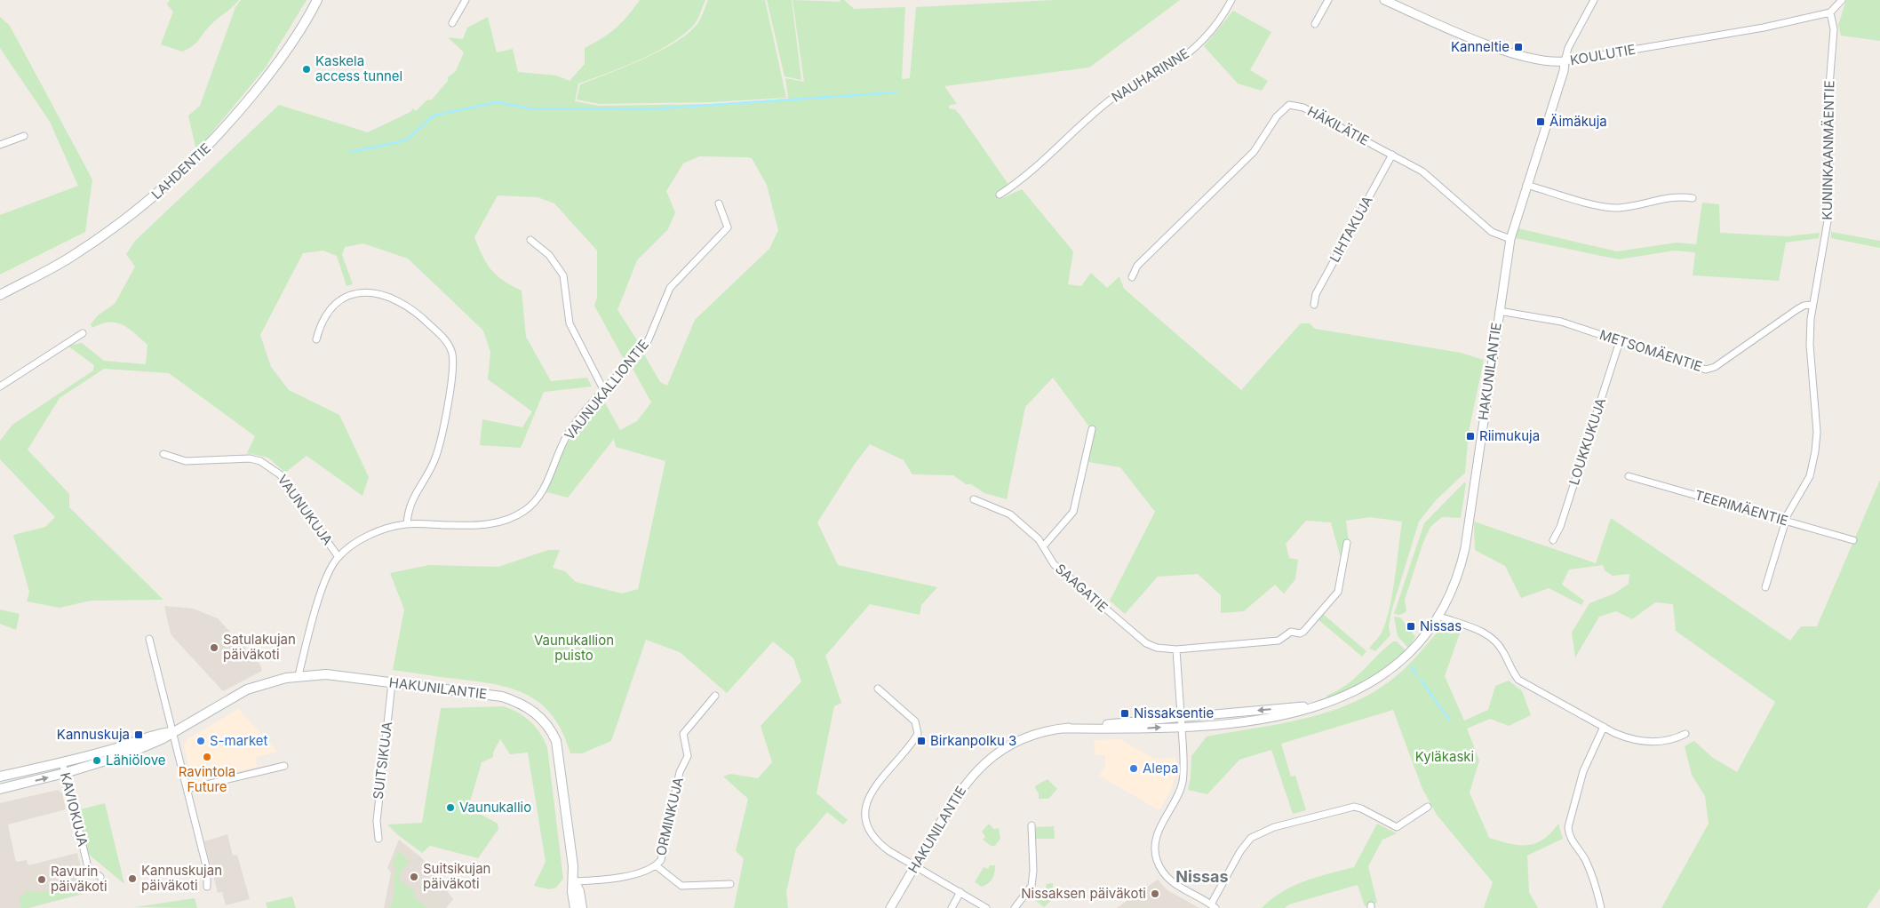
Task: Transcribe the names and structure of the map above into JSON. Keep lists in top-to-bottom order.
{
  "streets": {
    "main road": ["LAHDENTIE", "HAKUNILANTIE"],
    "street": [
      "KOULUTIE",
      "NAUHARINNE",
      "HÄKILÄTIE",
      "KUNINKAANMÄENTIE",
      "LIHTAKUJA",
      "METSOMÄENTIE",
      "VAUNUKALLIONTIE",
      "LOUKKUKUJA",
      "TEERIMÄENTIE",
      "VAUNUKUJA",
      "SAAGATIE",
      "SUITSIKUJA",
      "KAVIOKUJA",
      "ORMINKUJA"
    ]
  },
  "crossings": [
    ["KOULUTIE", "KUNINKAANMÄENTIE"],
    ["KOULUTIE", "HAKUNILANTIE"],
    ["HÄKILÄTIE", "LIHTAKUJA"],
    ["HÄKILÄTIE", "HAKUNILANTIE"],
    ["KUNINKAANMÄENTIE", "METSOMÄENTIE"],
    ["KUNINKAANMÄENTIE", "TEERIMÄENTIE"],
    ["METSOMÄENTIE", "HAKUNILANTIE"],
    ["METSOMÄENTIE", "LOUKKUKUJA"],
    ["HAKUNILANTIE", "VAUNUKALLIONTIE"],
    ["HAKUNILANTIE", "SUITSIKUJA"],
    ["HAKUNILANTIE", "KAVIOKUJA"],
    ["HAKUNILANTIE", "ORMINKUJA"],
    ["VAUNUKALLIONTIE", "VAUNUKUJA"]
  ],
  "districts": ["Nissas"],
  "parks": ["Vaunukallion puisto", "Kyläkaski"],
  "places": {
    "transit": [
      "Kanneltie",
      "Äimäkuja",
      "Riimukuja",
      "Nissas",
      "Nissaksentie",
      "Kannuskuja",
      "Birkanpolku 3"
    ],
    "other": [
      "Kaskela access tunnel",
      "Satulakujan päiväkoti",
      "S-market",
      "Ravintola Future",
      "Lähiölove",
      "Alepa",
      "Vaunukallio",
      "Suitsikujan päiväkoti",
      "Kannuskujan päiväkoti",
      "Ravurin päiväkoti",
      "Nissaksen päiväkoti"
    ]
  }
}
